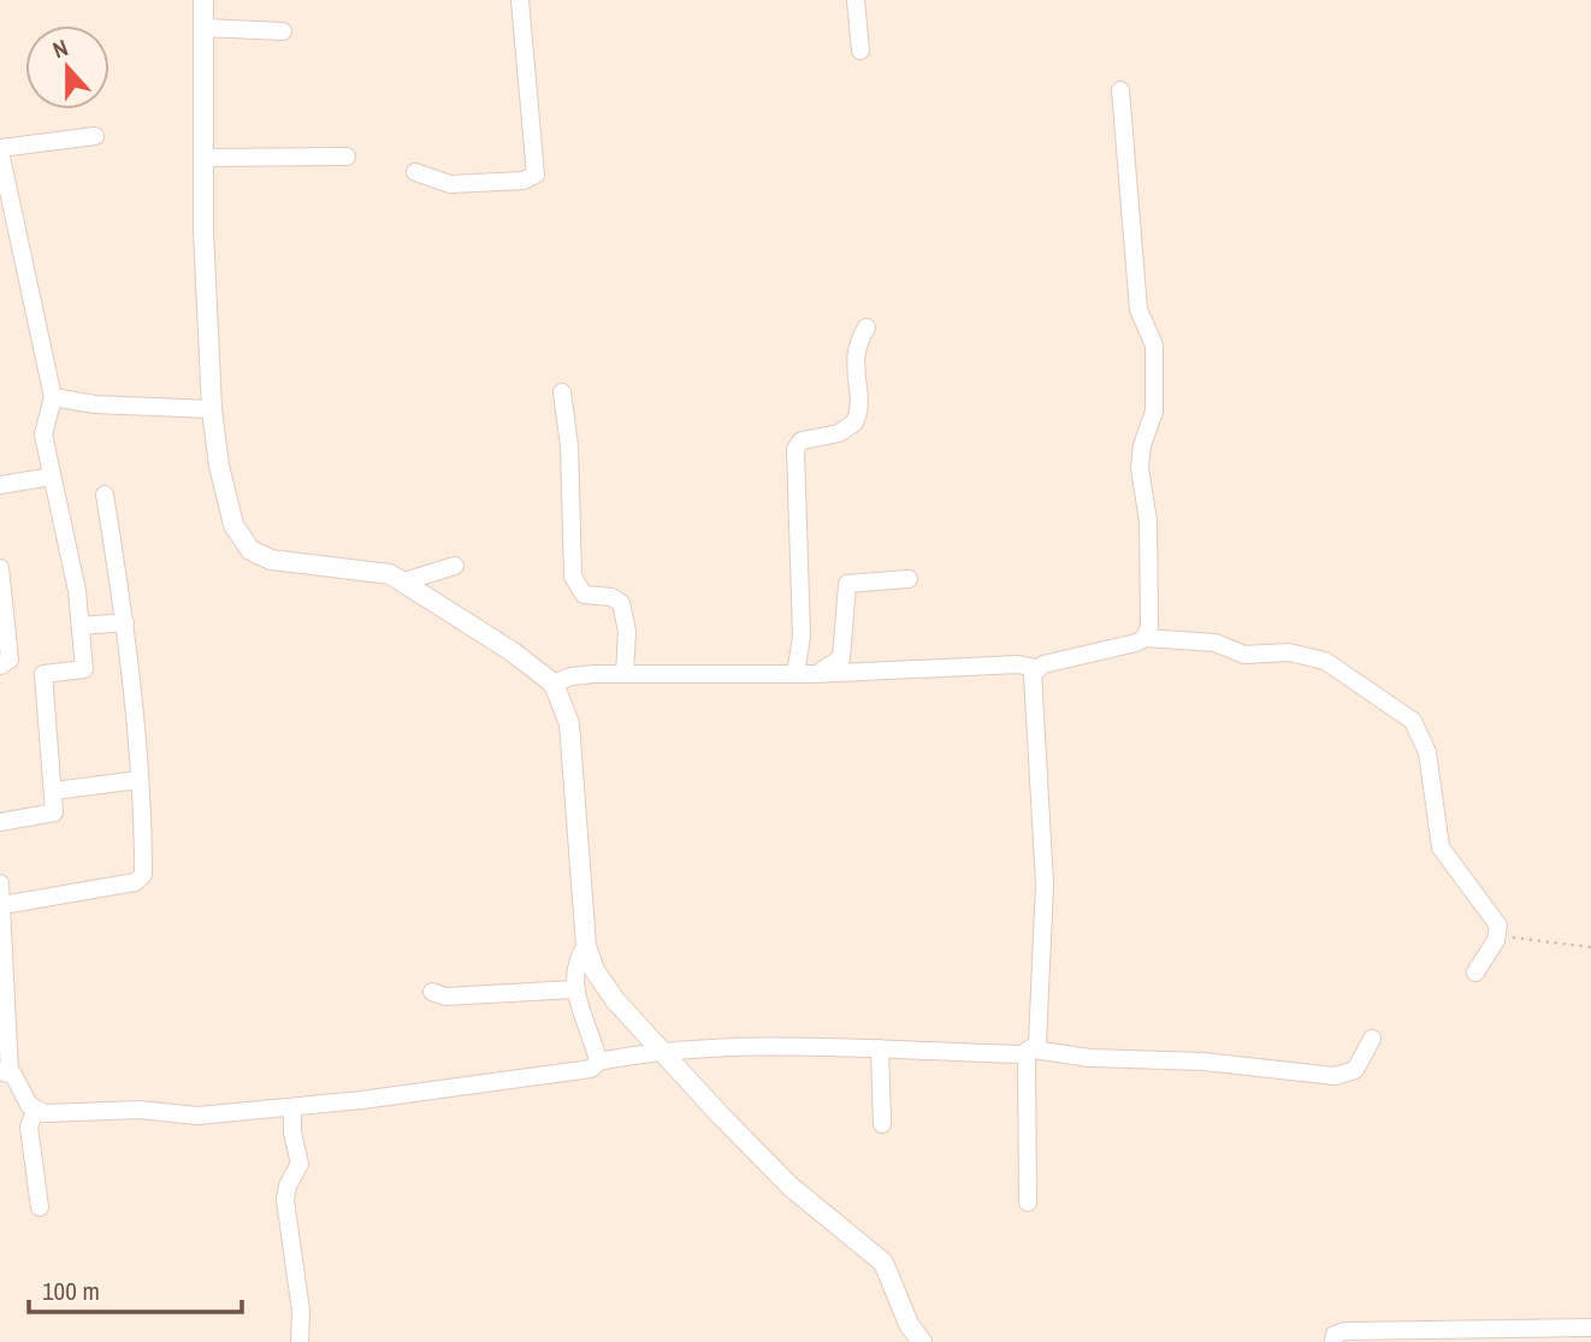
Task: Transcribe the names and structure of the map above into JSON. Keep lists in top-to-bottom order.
{
  "scale_bar": "100 m",
  "north": "top"
}
